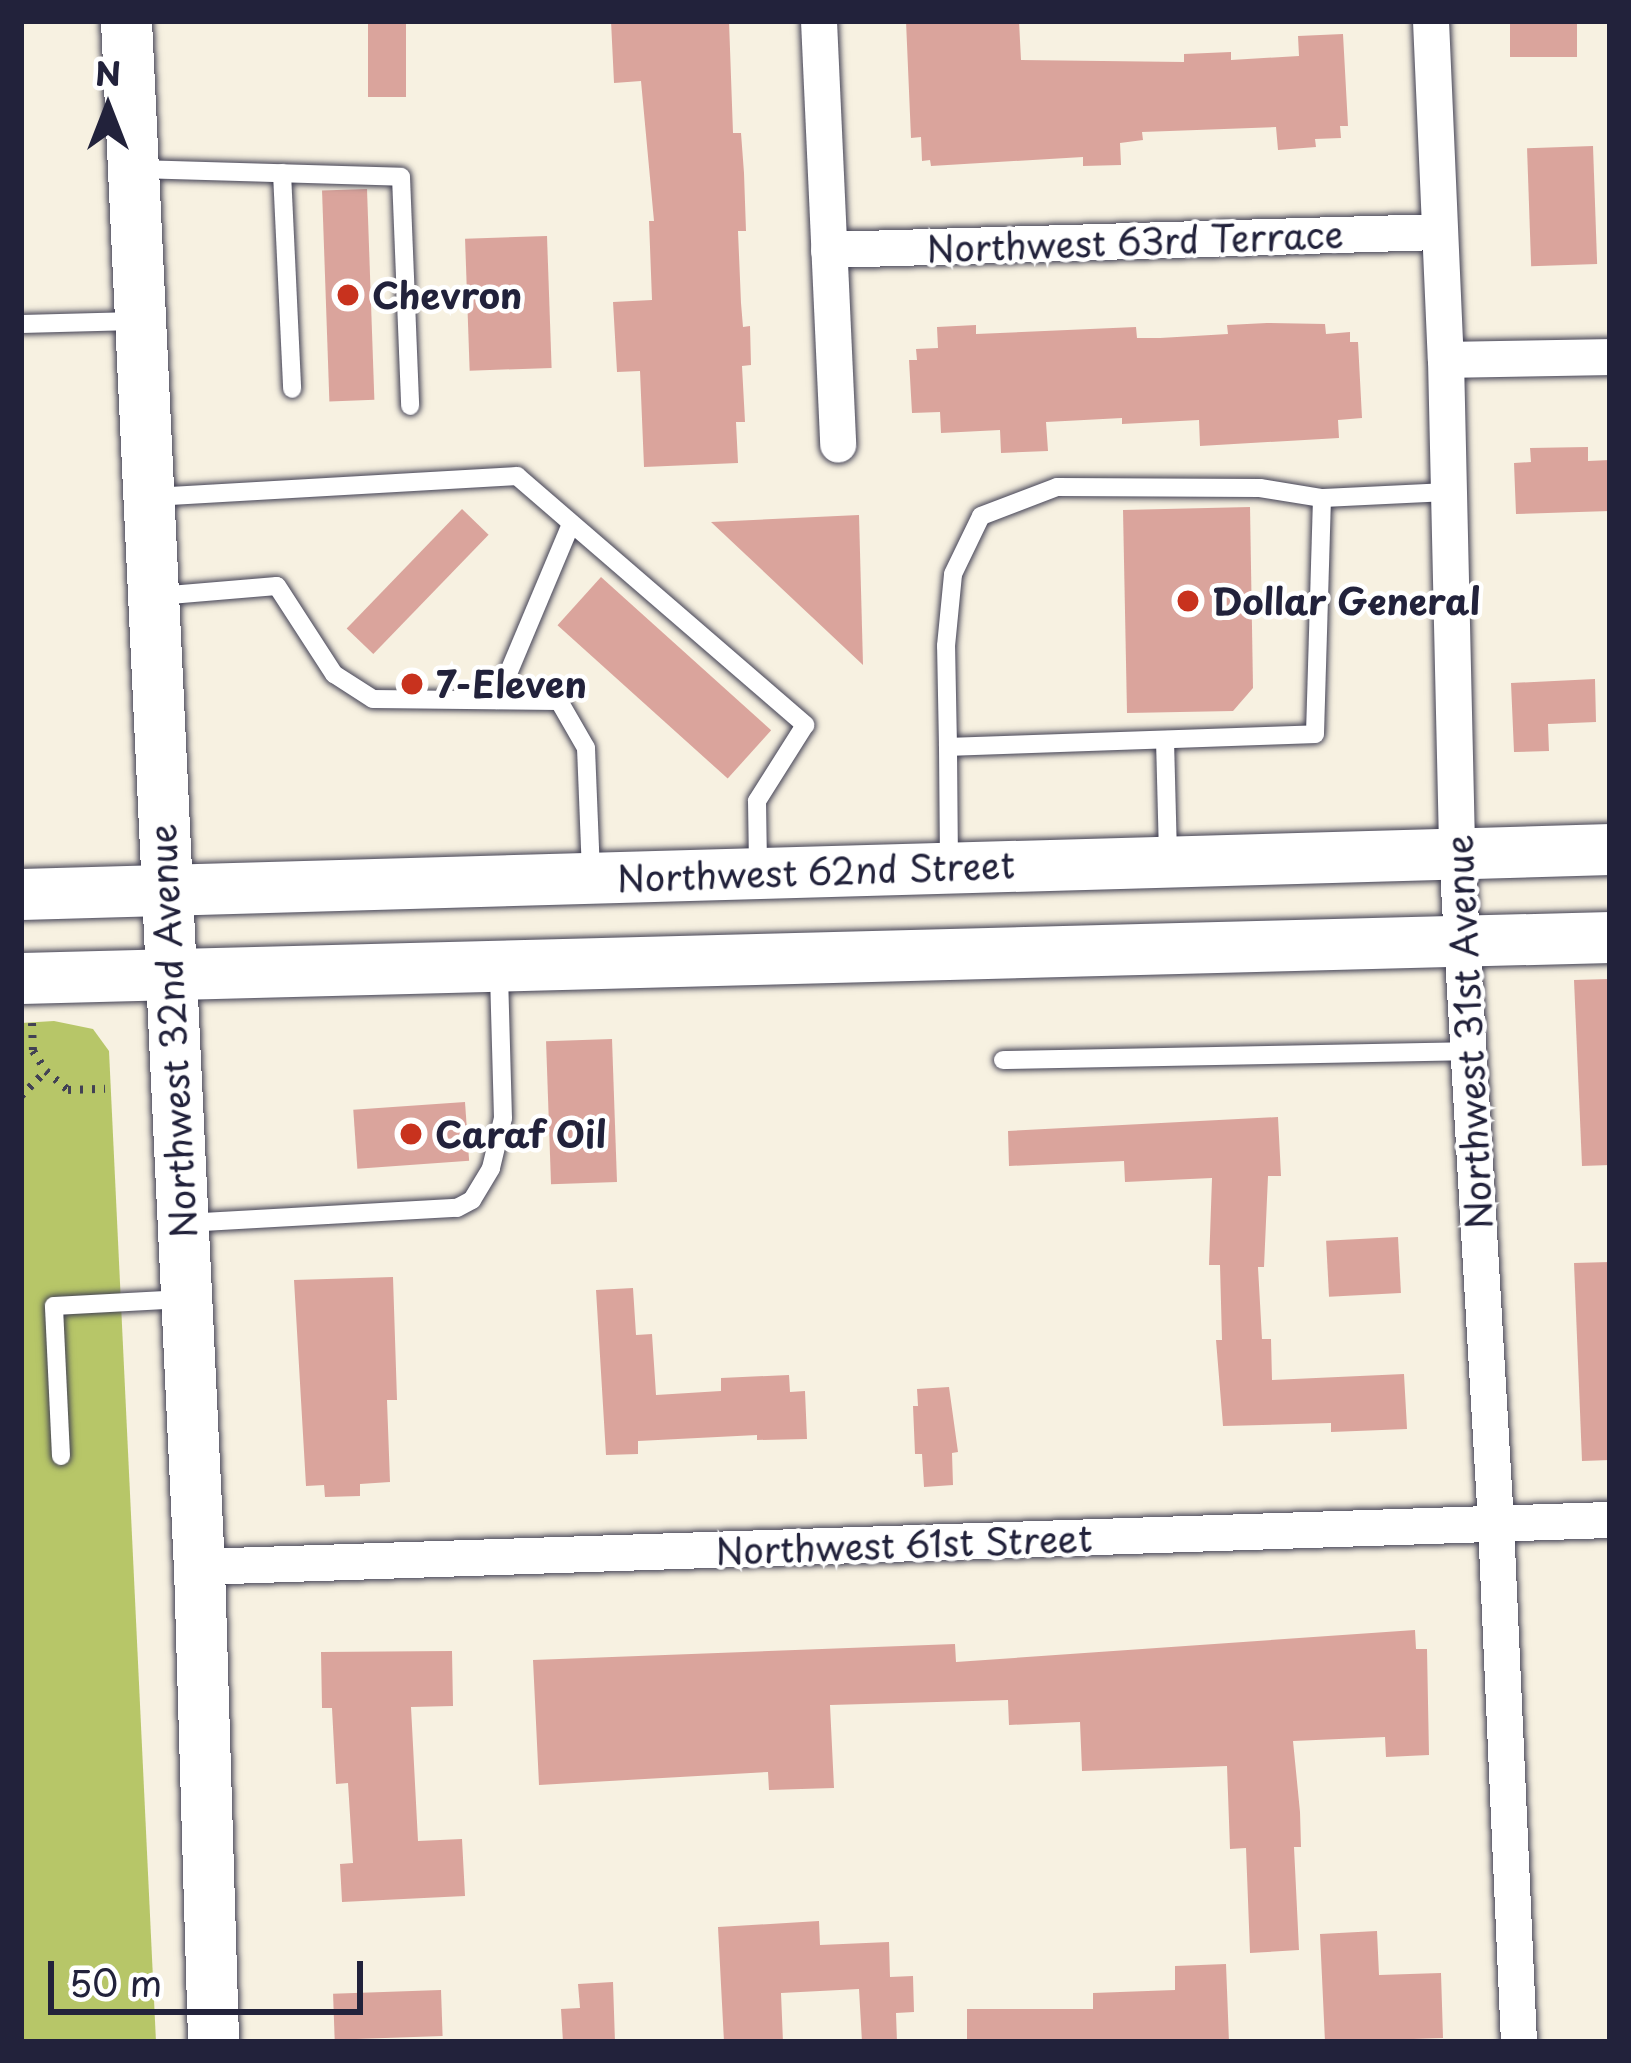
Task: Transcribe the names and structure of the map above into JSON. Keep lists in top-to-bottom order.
{
  "streets": {
    "main road": ["Northwest 62nd Street", "Northwest 32nd Avenue"],
    "street": ["Northwest 63rd Terrace", "Northwest 31st Avenue", "Northwest 61st Street"]
  },
  "crossings": [
    ["Northwest 63rd Terrace", "Northwest 31st Avenue"],
    ["Northwest 62nd Street", "Northwest 32nd Avenue"],
    ["Northwest 62nd Street", "Northwest 31st Avenue"],
    ["Northwest 32nd Avenue", "Northwest 61st Street"],
    ["Northwest 31st Avenue", "Northwest 61st Street"]
  ],
  "places": [
    "Chevron",
    "Dollar General",
    "7-Eleven",
    "Caraf Oil"
  ],
  "scale_bar": "50 m",
  "north": "top"
}
